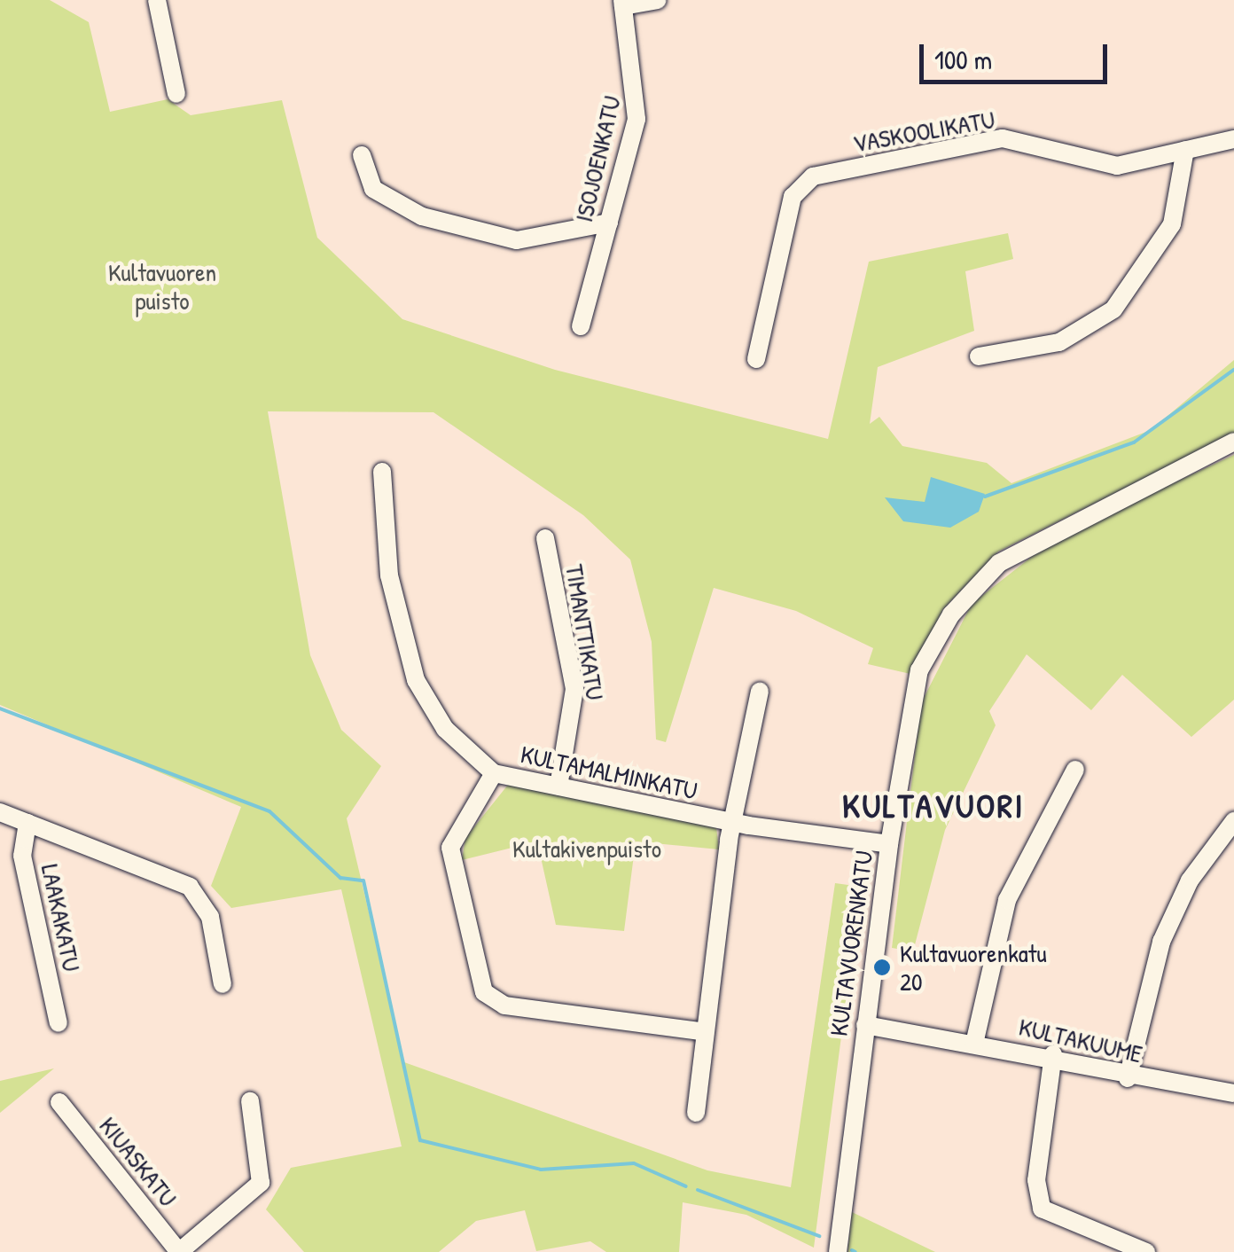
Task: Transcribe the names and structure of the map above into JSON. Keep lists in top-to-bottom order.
{
  "streets": {
    "street": [
      "VASKOOLIKATU",
      "ISOJOENKATU",
      "TIMANTTIKATU",
      "KULTAMALMINKATU",
      "LAAKAKATU",
      "KULTAVUORENKATU",
      "KULTAKUUME",
      "KIUASKATU"
    ]
  },
  "crossings": [
    ["TIMANTTIKATU", "KULTAMALMINKATU"],
    ["KULTAMALMINKATU", "KULTAVUORENKATU"],
    ["KULTAVUORENKATU", "KULTAKUUME"]
  ],
  "districts": ["KULTAVUORI"],
  "parks": ["Kultavuoren puisto", "Kultakivenpuisto"],
  "places": ["Kultavuorenkatu 20"],
  "scale_bar": "100 m"
}
